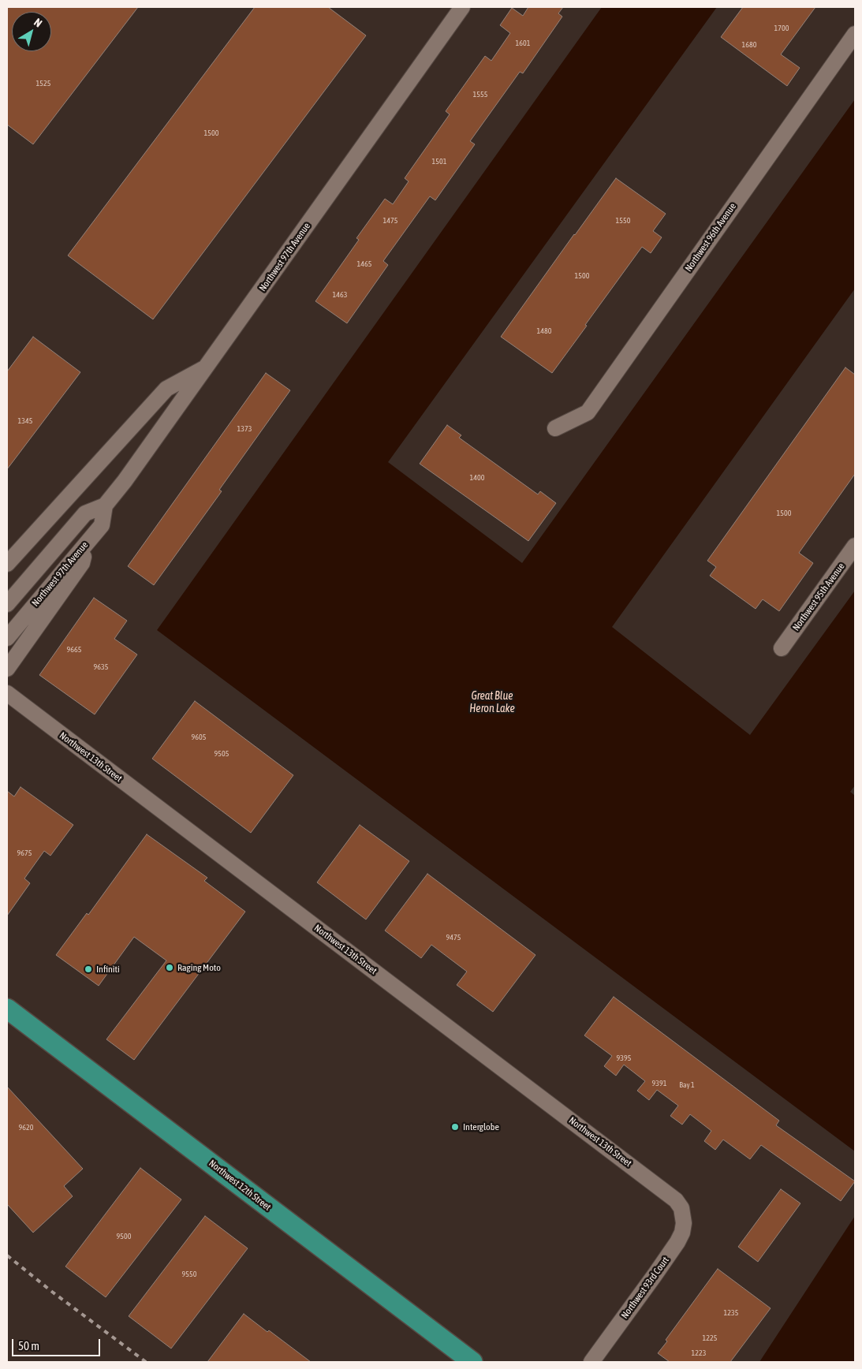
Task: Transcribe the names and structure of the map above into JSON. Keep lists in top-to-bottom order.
{
  "streets": {
    "main road": ["Northwest 12th Street"],
    "street": [
      "Northwest 96th Avenue",
      "Northwest 97th Avenue",
      "Northwest 95th Avenue",
      "Northwest 13th Street",
      "Northwest 93rd Court"
    ]
  },
  "crossings": [
    ["Northwest 13th Street", "Northwest 93rd Court"]
  ],
  "water": ["Great Blue Heron Lake"],
  "places": ["Raging Moto", "Infiniti", "Interglobe"],
  "house_numbers": [
    "1700",
    "1601",
    "1680",
    "1525",
    "1555",
    "1500",
    "1501",
    "1475",
    "1550",
    "1465",
    "1500",
    "1463",
    "1480",
    "1345",
    "1373",
    "1400",
    "1500",
    "9665",
    "9635",
    "9605",
    "9505",
    "9675",
    "9475",
    "9395",
    "9391",
    "Bay 1",
    "9620",
    "9500",
    "9550",
    "1235",
    "1225",
    "1223"
  ],
  "scale_bar": "50 m",
  "north": "top right"
}
